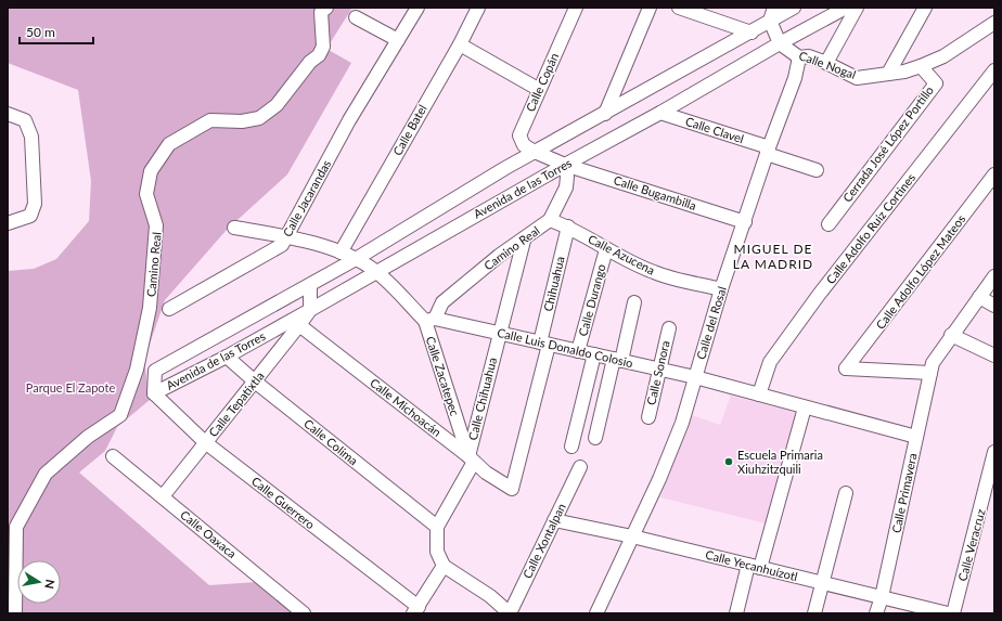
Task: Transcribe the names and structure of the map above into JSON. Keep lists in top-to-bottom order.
{
  "streets": {
    "street": [
      "Calle Nogal",
      "Calle Copán",
      "Calle Batel",
      "Calle Clavel",
      "Cerrada José López Portillo",
      "Avenida de las Torres",
      "Calle Bugambilla",
      "Calle Jacarandas",
      "Calle Adolfo Ruiz Cortines",
      "Camino Real",
      "Calle Azucena",
      "Calle Adolfo López Mateos",
      "Chihuahua",
      "Calle Durango",
      "Calle del Rosal",
      "Calle Luis Donaldo Colosio",
      "Calle Sonora",
      "Calle Zacatepec",
      "Calle Chihuahua",
      "Calle Tepatixtla",
      "Calle Michoacán",
      "Calle Colima",
      "Calle Primavera",
      "Calle Guerrero",
      "Calle Oaxaca",
      "Calle Xontalpan",
      "Calle Veracruz",
      "Calle Yecanhuízotl"
    ]
  },
  "crossings": [
    ["Calle Nogal", "Cerrada José López Portillo"],
    ["Calle Nogal", "Avenida de las Torres"],
    ["Calle Nogal", "Calle del Rosal"],
    ["Calle Copán", "Avenida de las Torres"],
    ["Calle Copán", "Calle Bugambilla"],
    ["Calle Clavel", "Avenida de las Torres"],
    ["Calle Clavel", "Calle del Rosal"],
    ["Avenida de las Torres", "Calle Bugambilla"],
    ["Avenida de las Torres", "Camino Real"],
    ["Avenida de las Torres", "Calle Tepatixtla"],
    ["Avenida de las Torres", "Calle Colima"],
    ["Avenida de las Torres", "Calle Guerrero"],
    ["Calle Bugambilla", "Camino Real"],
    ["Calle Bugambilla", "Calle del Rosal"],
    ["Calle Adolfo Ruiz Cortines", "Calle Luis Donaldo Colosio"],
    ["Camino Real", "Calle Azucena"],
    ["Camino Real", "Calle Luis Donaldo Colosio"],
    ["Camino Real", "Calle Zacatepec"],
    ["Camino Real", "Calle Chihuahua"],
    ["Calle Azucena", "Chihuahua"],
    ["Calle Azucena", "Calle Durango"],
    ["Calle Azucena", "Calle del Rosal"],
    ["Calle Adolfo López Mateos", "Calle Primavera"],
    ["Chihuahua", "Calle Luis Donaldo Colosio"],
    ["Chihuahua", "Calle Michoacán"],
    ["Calle Durango", "Calle Luis Donaldo Colosio"],
    ["Calle del Rosal", "Calle Luis Donaldo Colosio"],
    ["Calle del Rosal", "Calle Yecanhuízotl"],
    ["Calle Luis Donaldo Colosio", "Calle Sonora"],
    ["Calle Luis Donaldo Colosio", "Calle Zacatepec"],
    ["Calle Luis Donaldo Colosio", "Calle Chihuahua"],
    ["Calle Luis Donaldo Colosio", "Calle Michoacán"],
    ["Calle Luis Donaldo Colosio", "Calle Primavera"],
    ["Calle Zacatepec", "Calle Chihuahua"],
    ["Calle Zacatepec", "Calle Michoacán"],
    ["Calle Chihuahua", "Calle Michoacán"],
    ["Calle Chihuahua", "Calle Colima"],
    ["Calle Tepatixtla", "Calle Michoacán"],
    ["Calle Tepatixtla", "Calle Colima"],
    ["Calle Tepatixtla", "Calle Guerrero"],
    ["Calle Tepatixtla", "Calle Oaxaca"],
    ["Calle Primavera", "Calle Yecanhuízotl"],
    ["Calle Xontalpan", "Calle Yecanhuízotl"]
  ],
  "districts": ["MIGUEL DE LA MADRID"],
  "parks": ["Parque El Zapote"],
  "places": ["Escuela Primaria Xiuhzitzquili"],
  "scale_bar": "50 m",
  "north": "right"
}
